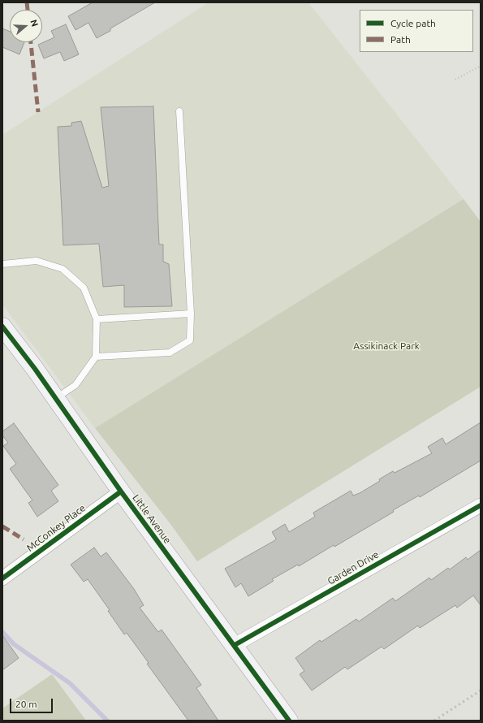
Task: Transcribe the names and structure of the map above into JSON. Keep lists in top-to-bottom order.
{
  "streets": {
    "street": ["Little Avenue", "McConkey Place", "Garden Drive"]
  },
  "crossings": [
    ["Little Avenue", "McConkey Place"],
    ["Little Avenue", "Garden Drive"]
  ],
  "parks": ["Assikinack Park"],
  "legend": ["Cycle path", "Path"],
  "scale_bar": "20 m",
  "north": "right"
}
